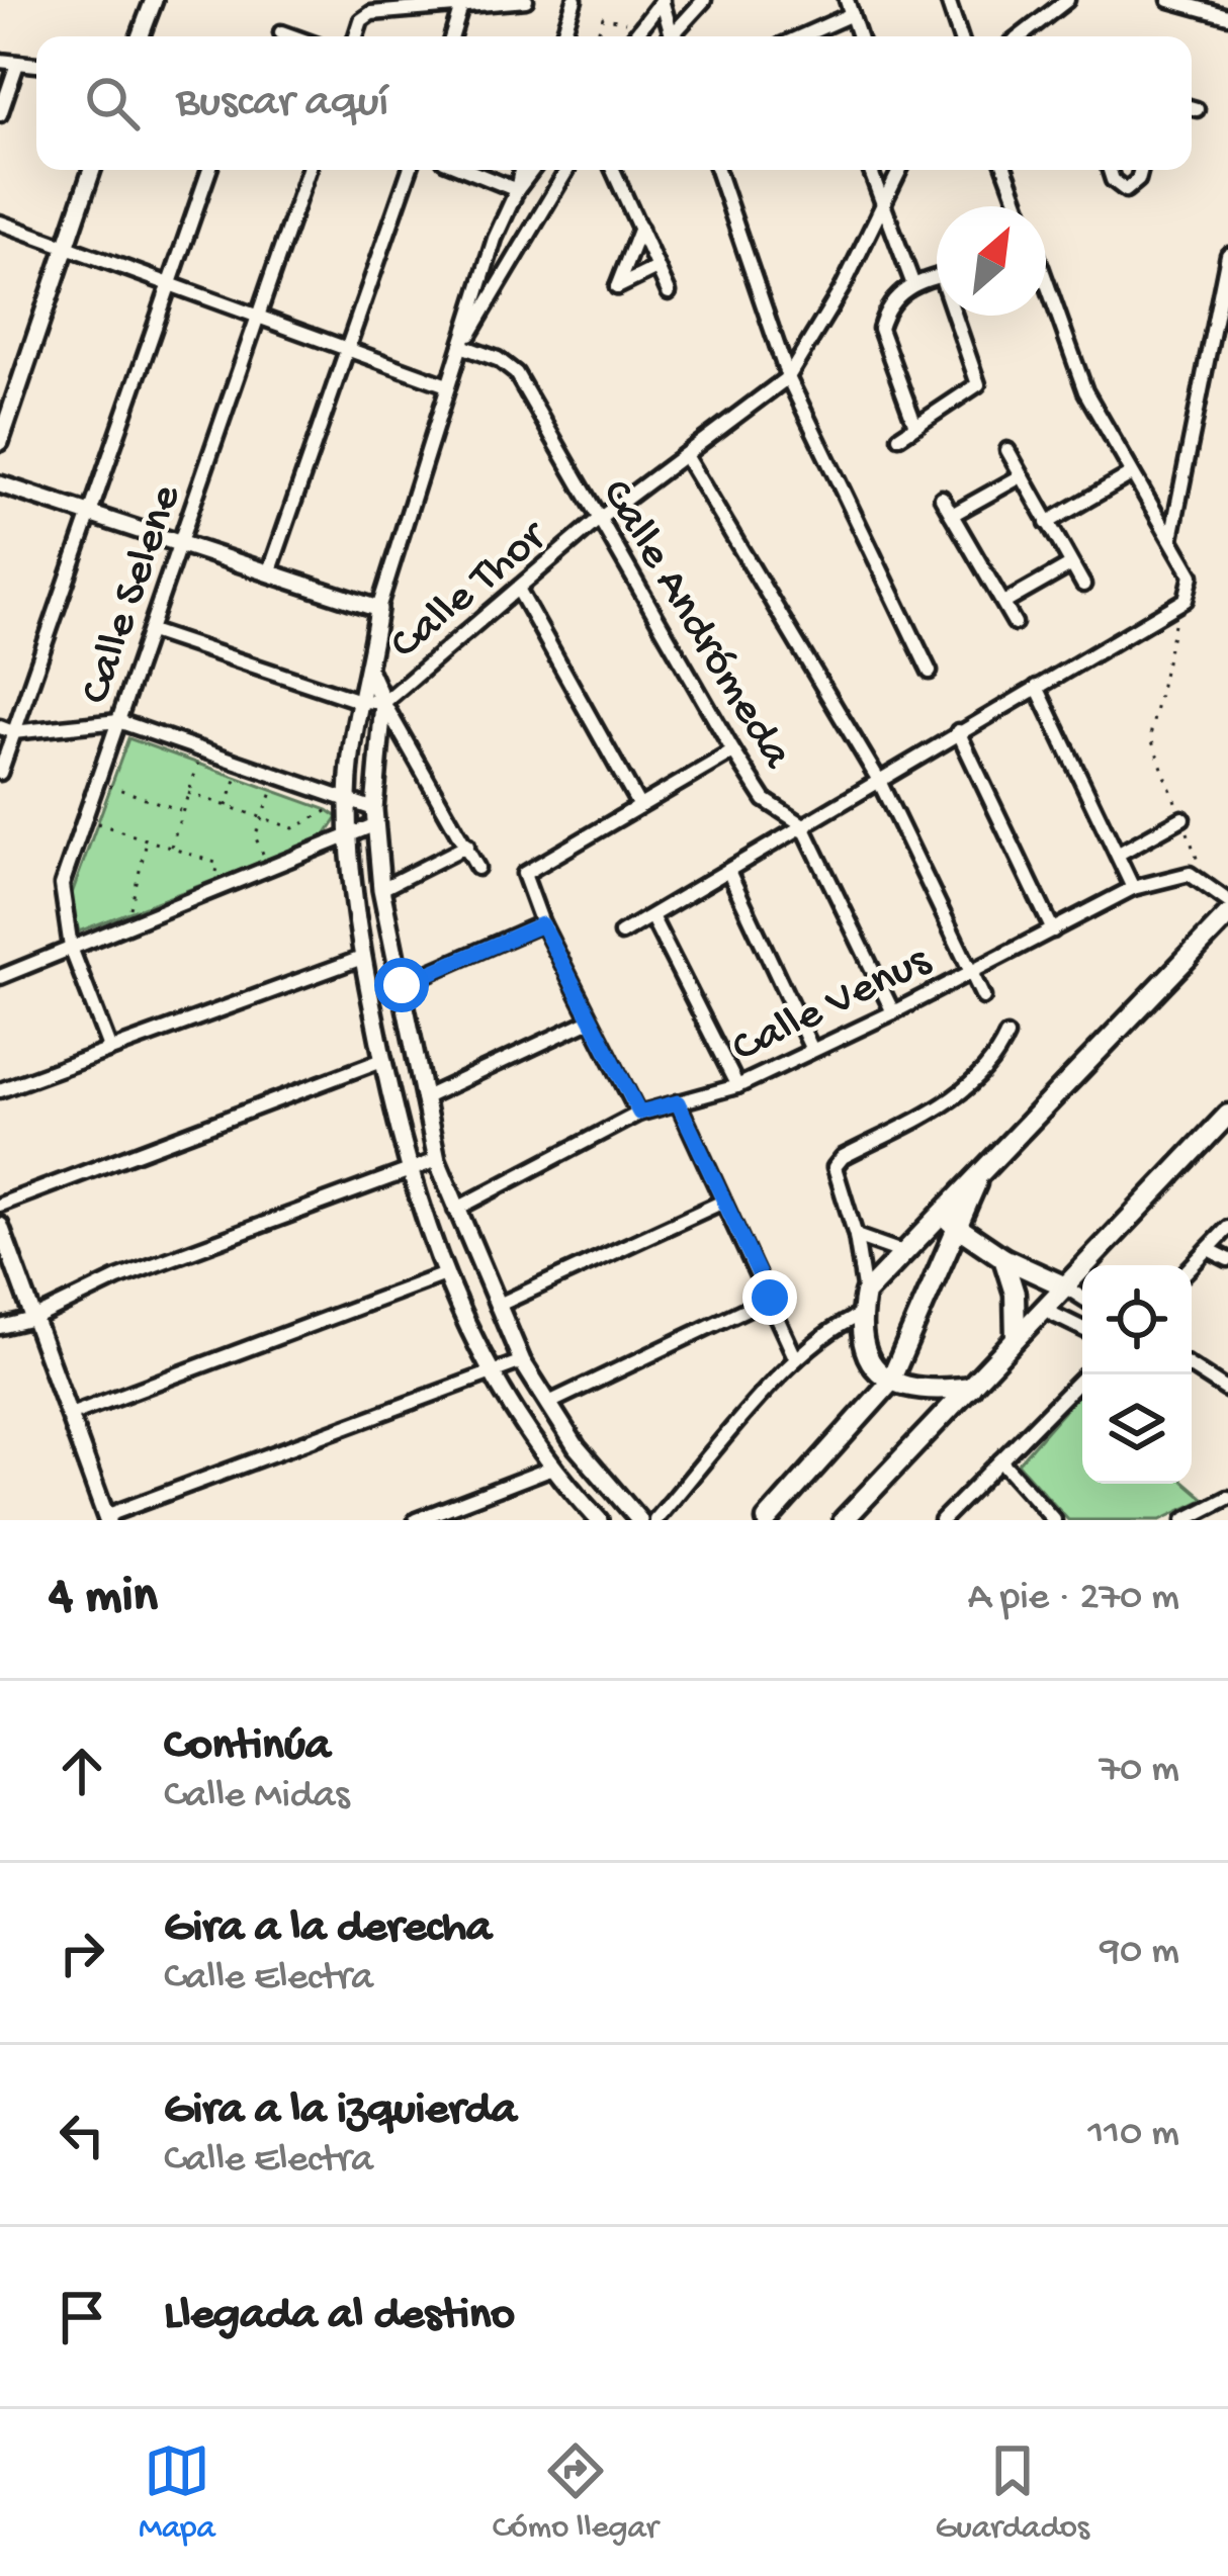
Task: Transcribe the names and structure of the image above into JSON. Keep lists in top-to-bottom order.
{
  "streets": {
    "street": [
      "Calle Thor",
      "Calle Selene",
      "Calle Andrómeda",
      "Calle Venus"
    ]
  },
  "crossings": [
    ["Calle Thor", "Calle Selene"],
    ["Calle Thor", "Calle Andrómeda"],
    ["Calle Andrómeda", "Calle Venus"]
  ],
  "north": "top right",
  "page": {
    "search": "Buscar aquí",
    "heading": ["4 min", "A pie · 270 m"],
    "list": [
      ["Continúa", "Calle Midas", "70 m"],
      ["Gira a la derecha", "Calle Electra", "90 m"],
      ["Gira a la izquierda", "Calle Electra", "110 m"],
      "Llegada al destino"
    ],
    "nav": ["Mapa", "Cómo llegar", "Guardados"]
  }
}
